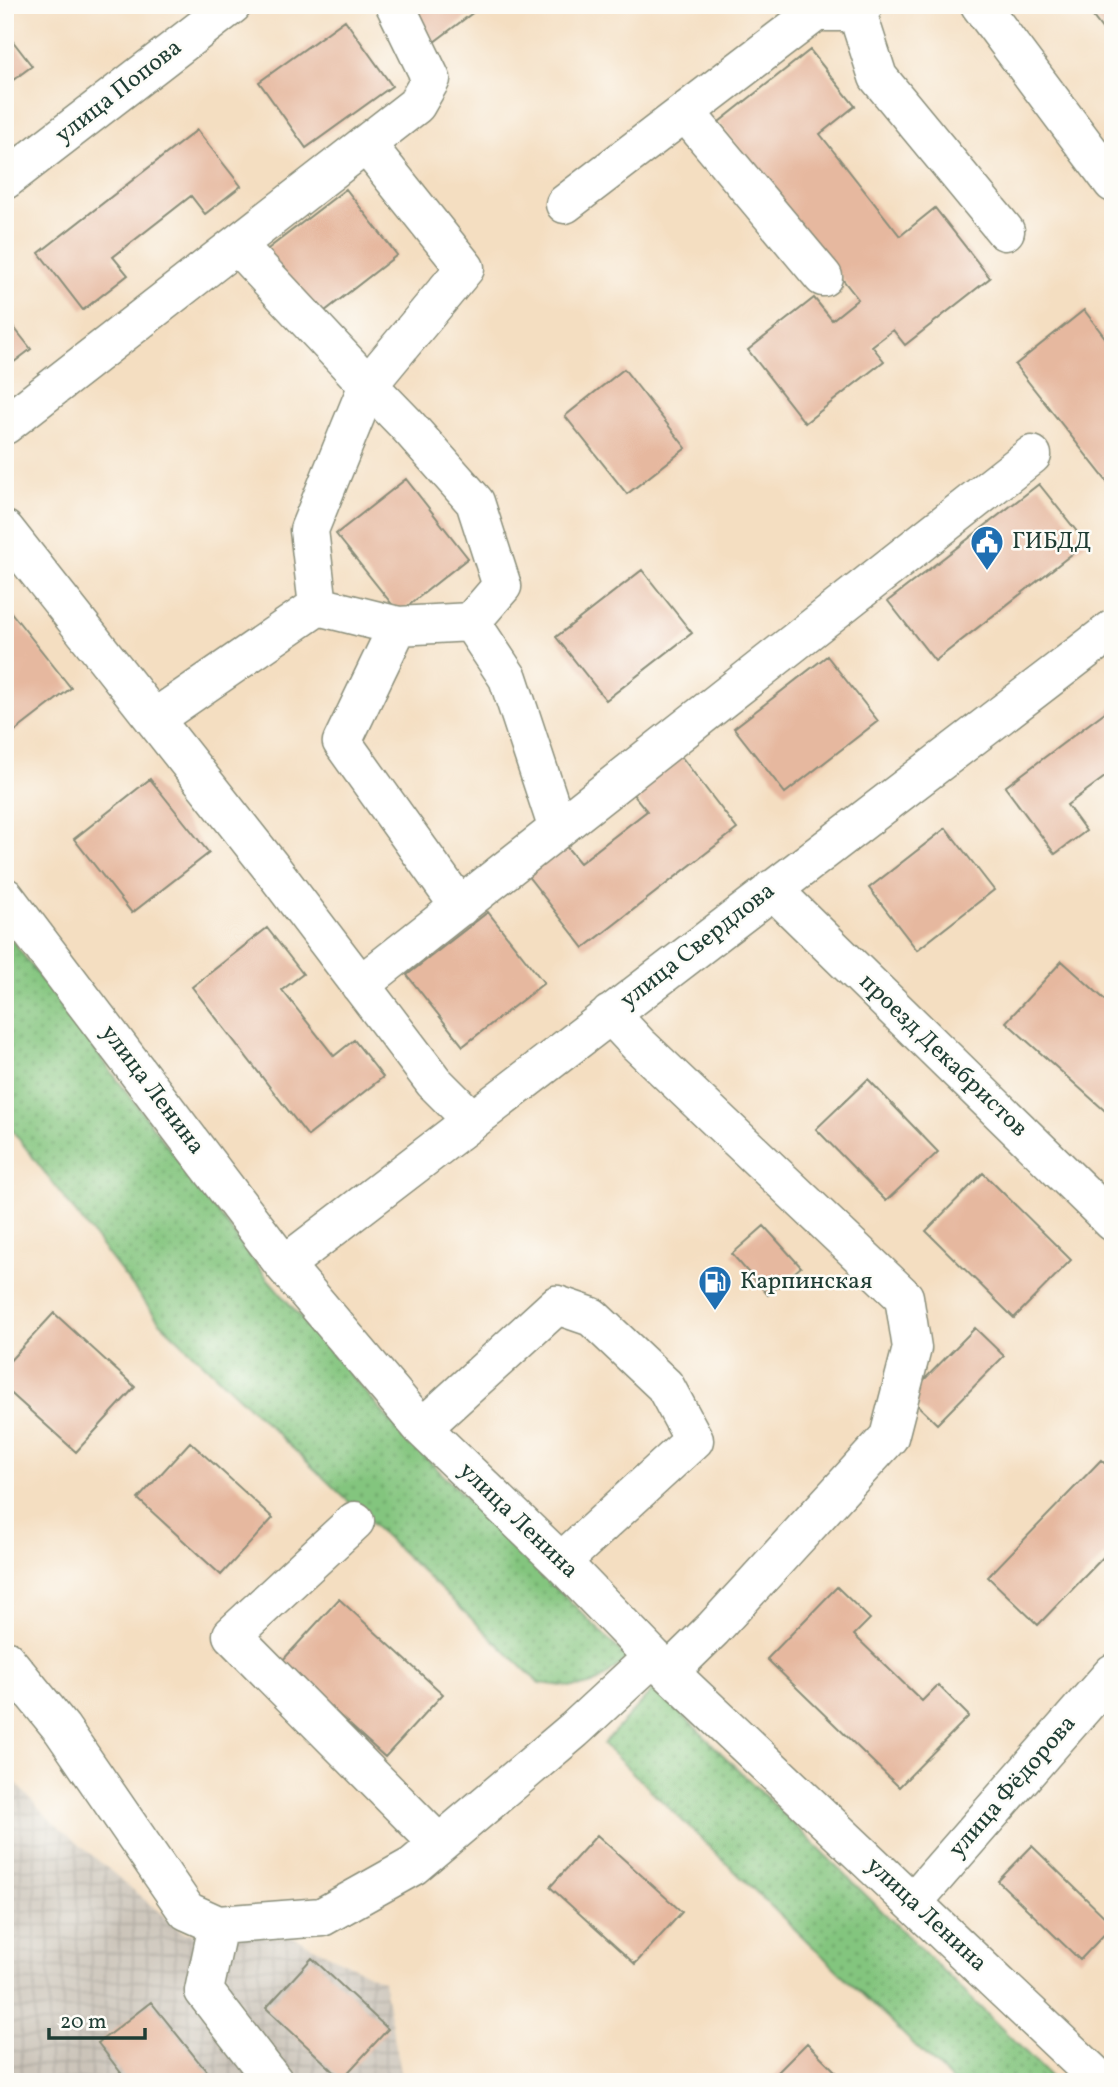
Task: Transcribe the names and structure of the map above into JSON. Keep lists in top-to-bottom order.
{
  "streets": {
    "street": [
      "улица Попова",
      "улица Свердлова",
      "проезд Декабристов",
      "улица Ленина",
      "улица Фёдорова"
    ]
  },
  "crossings": [
    ["улица Свердлова", "проезд Декабристов"],
    ["улица Свердлова", "улица Ленина"],
    ["улица Ленина", "улица Фёдорова"]
  ],
  "places": {
    "public building": ["ГИБДД"],
    "fuel station": ["Карпинская"]
  },
  "scale_bar": "20 m"
}
